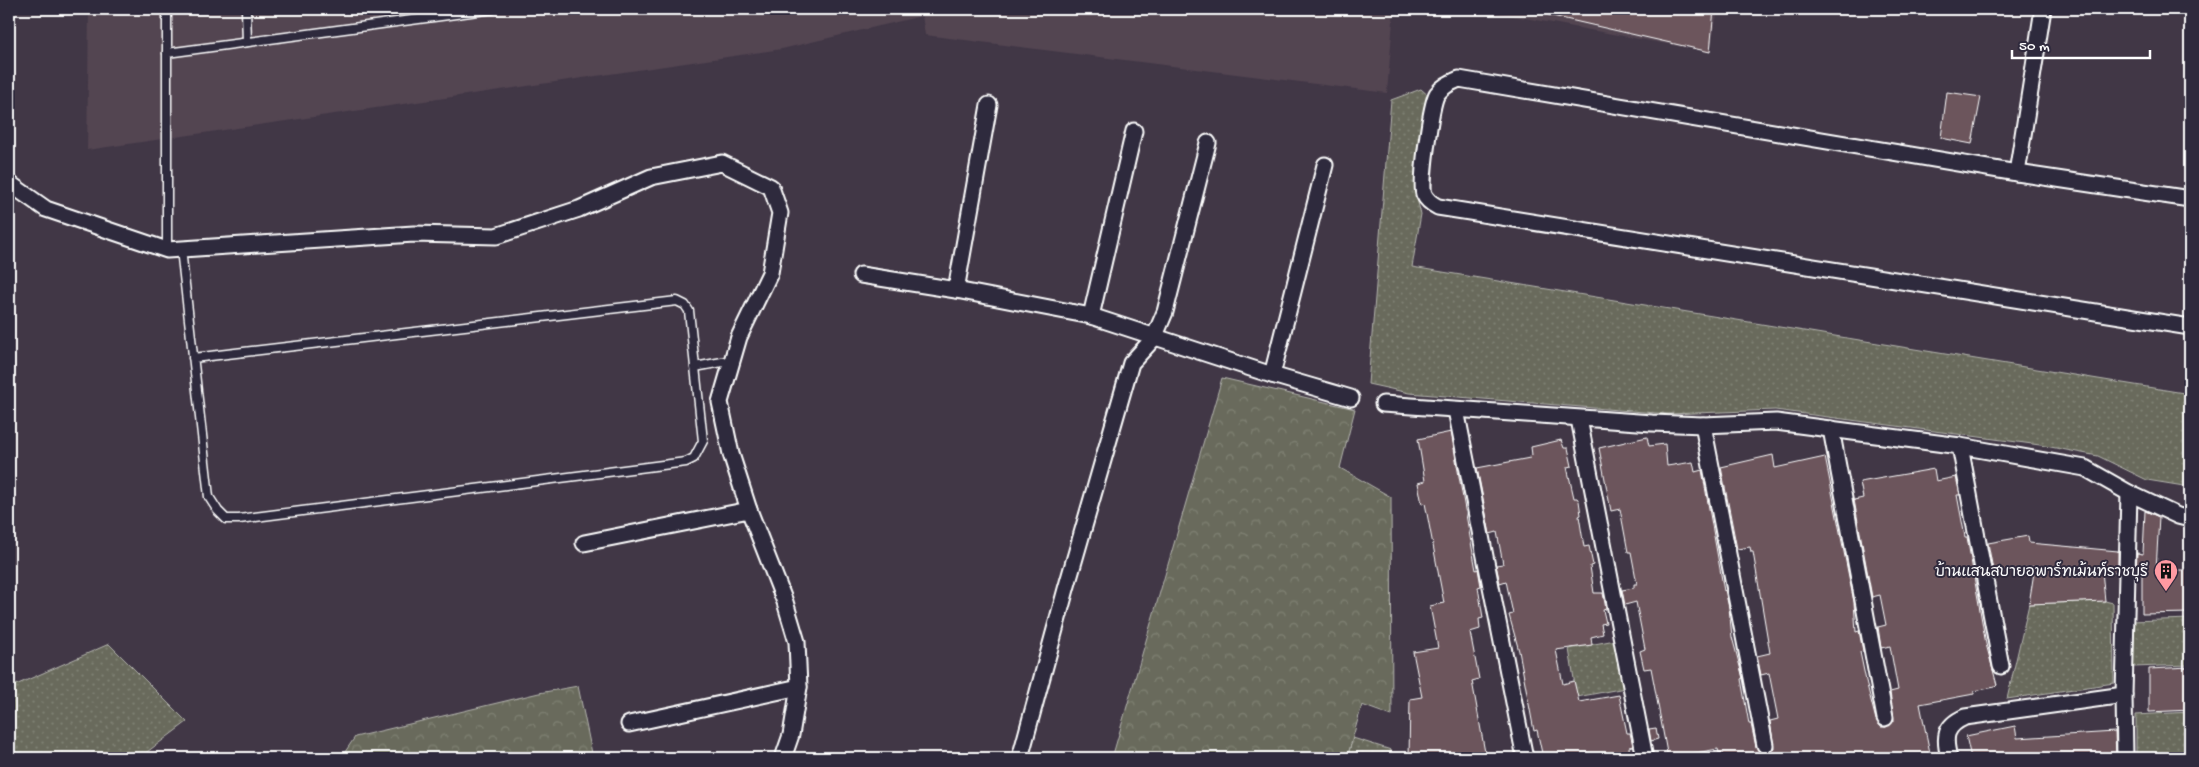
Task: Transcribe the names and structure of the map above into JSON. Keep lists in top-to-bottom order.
{
  "places": {
    "building": ["บ้านแสนสบายอพาร์ทเม้นท์ราชบุรี"]
  },
  "scale_bar": "50 m"
}
